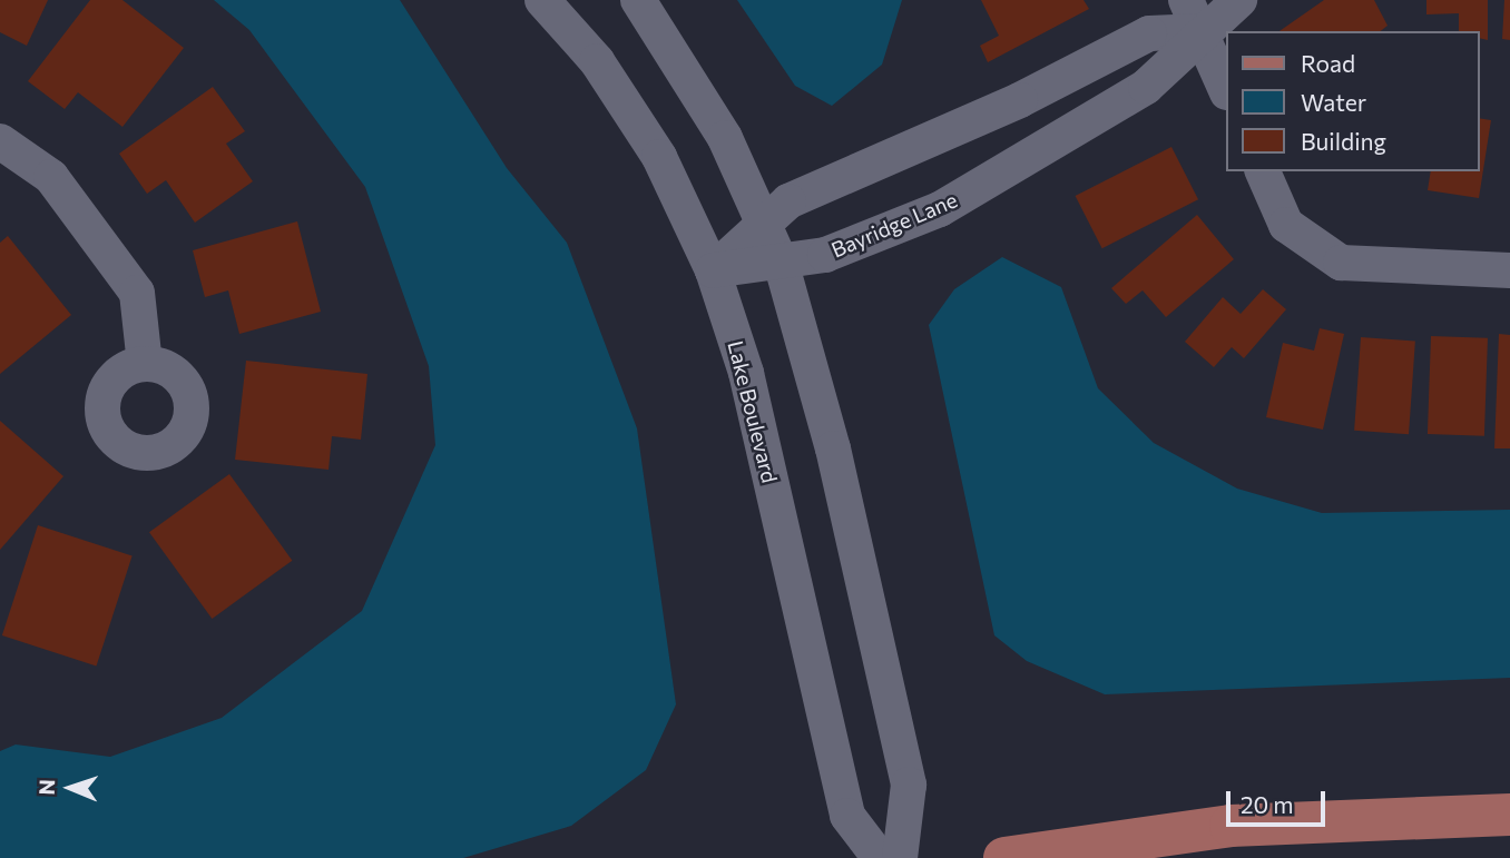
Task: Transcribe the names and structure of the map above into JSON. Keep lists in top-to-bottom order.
{
  "streets": {
    "street": ["Bayridge Lane", "Lake Boulevard"]
  },
  "crossings": [
    ["Bayridge Lane", "Lake Boulevard"]
  ],
  "legend": ["Road", "Water", "Building"],
  "scale_bar": "20 m",
  "north": "left"
}
